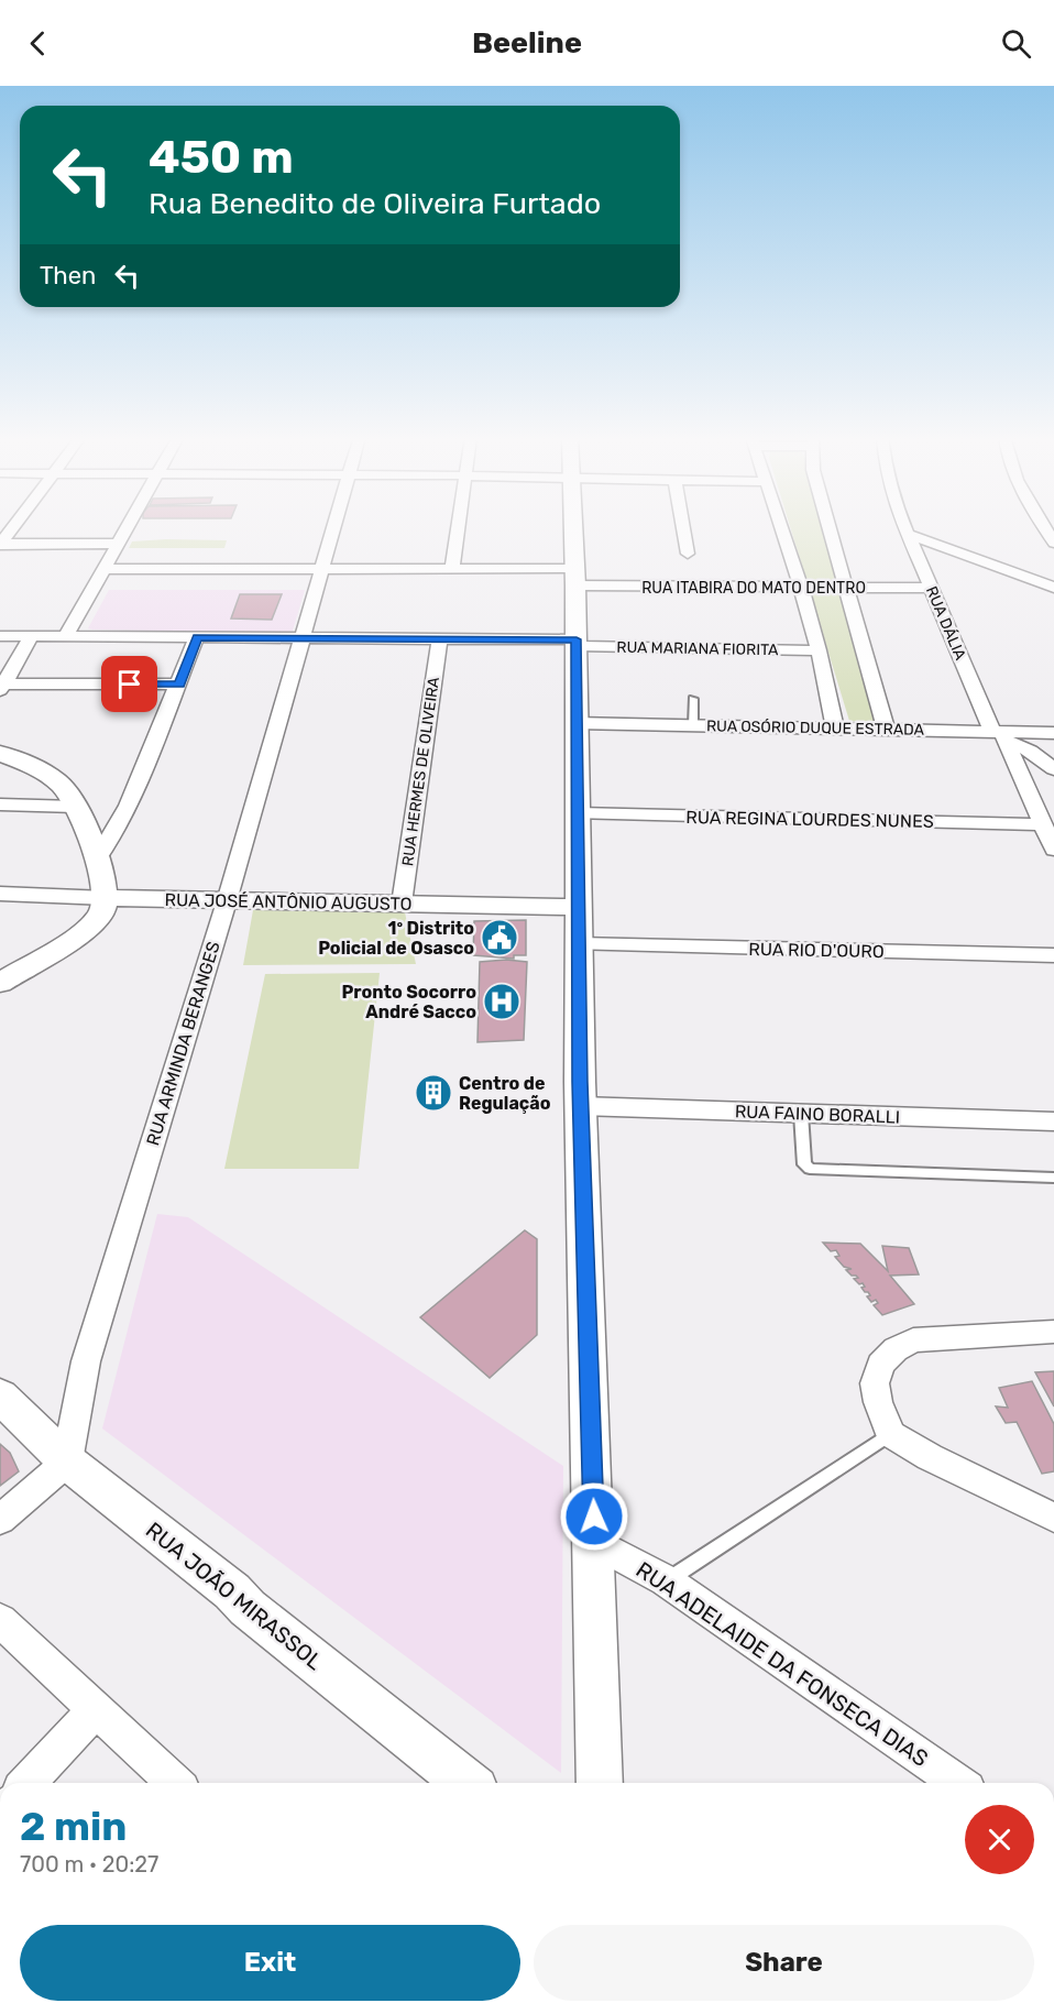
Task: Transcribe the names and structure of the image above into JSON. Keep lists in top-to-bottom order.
{
  "streets": {
    "street": [
      "RUA ITABIRA DO MATO DENTRO",
      "RUA DÁLIA",
      "RUA MARIANA FIORITA",
      "RUA OSÓRIO DUQUE ESTRADA",
      "RUA HERMES DE OLIVEIRA",
      "RUA REGINA LOURDES NUNES",
      "RUA JOSÉ ANTÔNIO AUGUSTO",
      "RUA RIO D'OURO",
      "RUA ARMINDA BERANGES",
      "RUA FAINO BORALLI",
      "RUA JOÃO MIRASSOL",
      "RUA ADELAIDE DA FONSECA DIAS"
    ]
  },
  "crossings": [
    ["RUA ITABIRA DO MATO DENTRO", "RUA DÁLIA"],
    ["RUA ITABIRA DO MATO DENTRO", "RUA ARMINDA BERANGES"],
    ["RUA DÁLIA", "RUA OSÓRIO DUQUE ESTRADA"],
    ["RUA DÁLIA", "RUA REGINA LOURDES NUNES"],
    ["RUA MARIANA FIORITA", "RUA HERMES DE OLIVEIRA"],
    ["RUA MARIANA FIORITA", "RUA ARMINDA BERANGES"],
    ["RUA HERMES DE OLIVEIRA", "RUA JOSÉ ANTÔNIO AUGUSTO"],
    ["RUA JOSÉ ANTÔNIO AUGUSTO", "RUA ARMINDA BERANGES"],
    ["RUA ARMINDA BERANGES", "RUA JOÃO MIRASSOL"]
  ],
  "places": {
    "public building": ["1º Distrito Policial de Osasco"],
    "hospital": ["Pronto Socorro André Sacco"],
    "building": ["Centro de Regulação"]
  },
  "page": {
    "header": "Beeline",
    "turn": ["450 m", "Rua Benedito de Oliveira Furtado"],
    "then": "Then",
    "heading": ["2 min", "700 m · 20:27"],
    "buttons": ["Exit", "Share"]
  }
}
